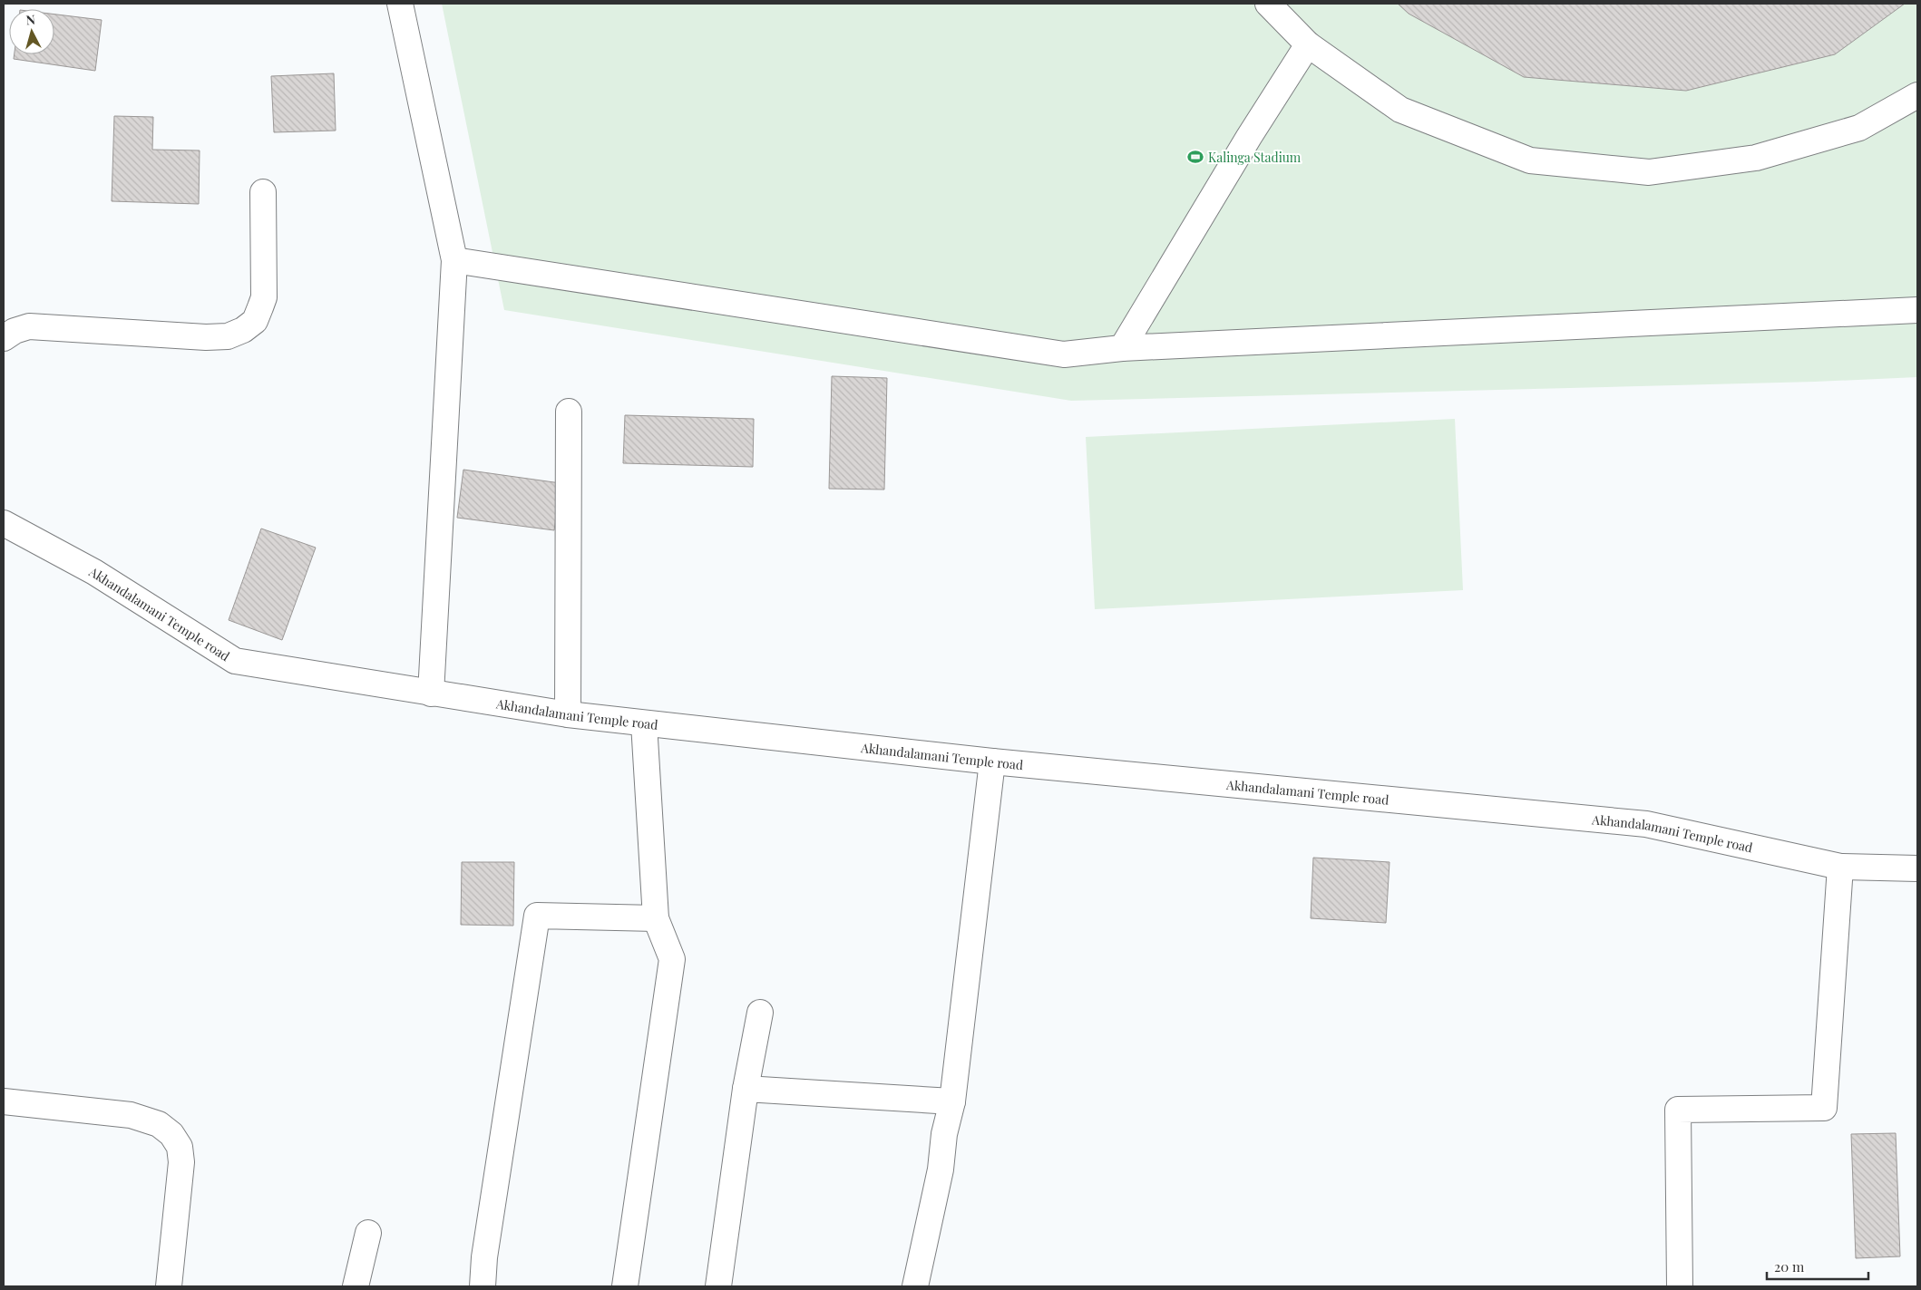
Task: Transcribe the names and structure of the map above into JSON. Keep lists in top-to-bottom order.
{
  "streets": {
    "street": ["Akhandalamani Temple road"]
  },
  "places": {
    "sports": ["Kalinga Stadium"]
  },
  "scale_bar": "20 m",
  "north": "top"
}
